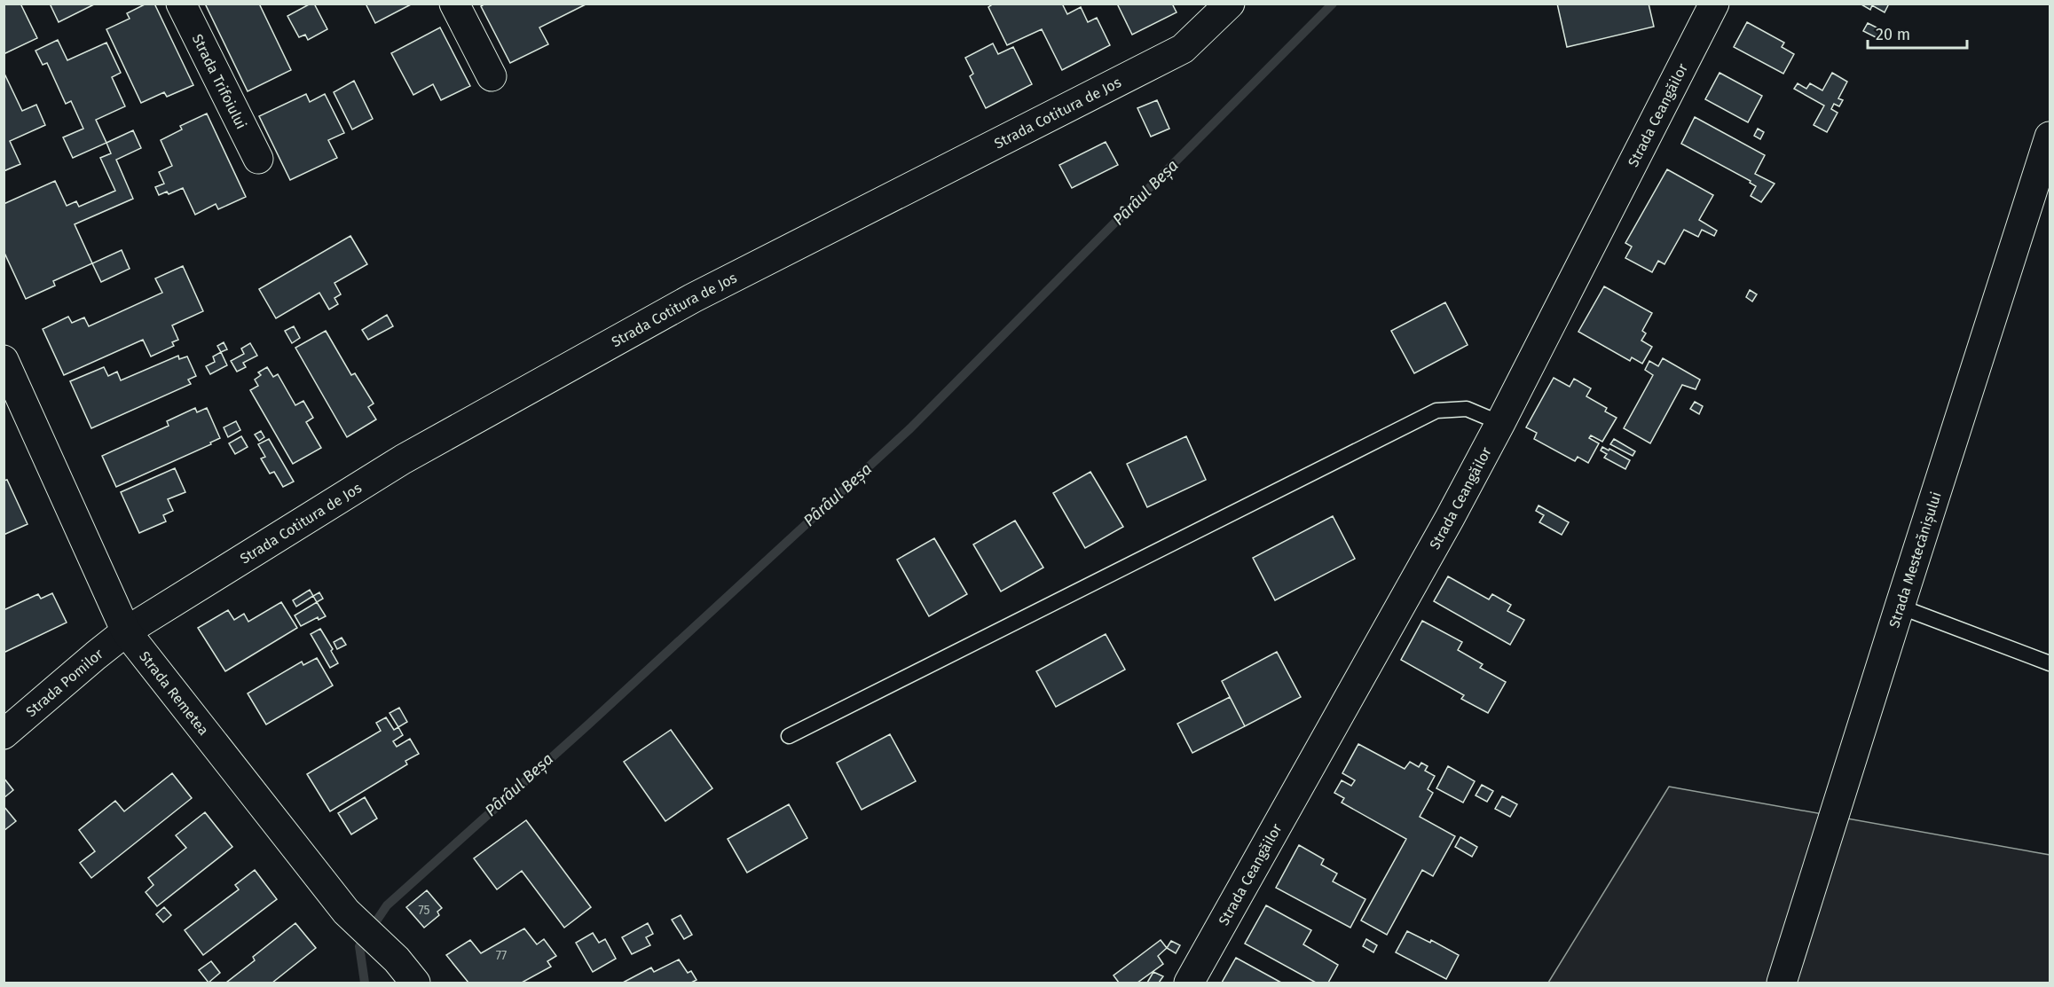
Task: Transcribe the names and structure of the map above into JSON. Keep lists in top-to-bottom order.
{
  "streets": {
    "street": [
      "Strada Trifoiului",
      "Strada Cotitura de Jos",
      "Strada Ceangăilor",
      "Strada Mestecănișului",
      "Strada Pomilor",
      "Strada Remetea"
    ]
  },
  "crossings": [
    ["Strada Cotitura de Jos", "Strada Pomilor"],
    ["Strada Cotitura de Jos", "Strada Remetea"],
    ["Strada Pomilor", "Strada Remetea"]
  ],
  "water": ["Pârâul Beșa"],
  "house_numbers": ["75", "77"],
  "scale_bar": "20 m"
}
